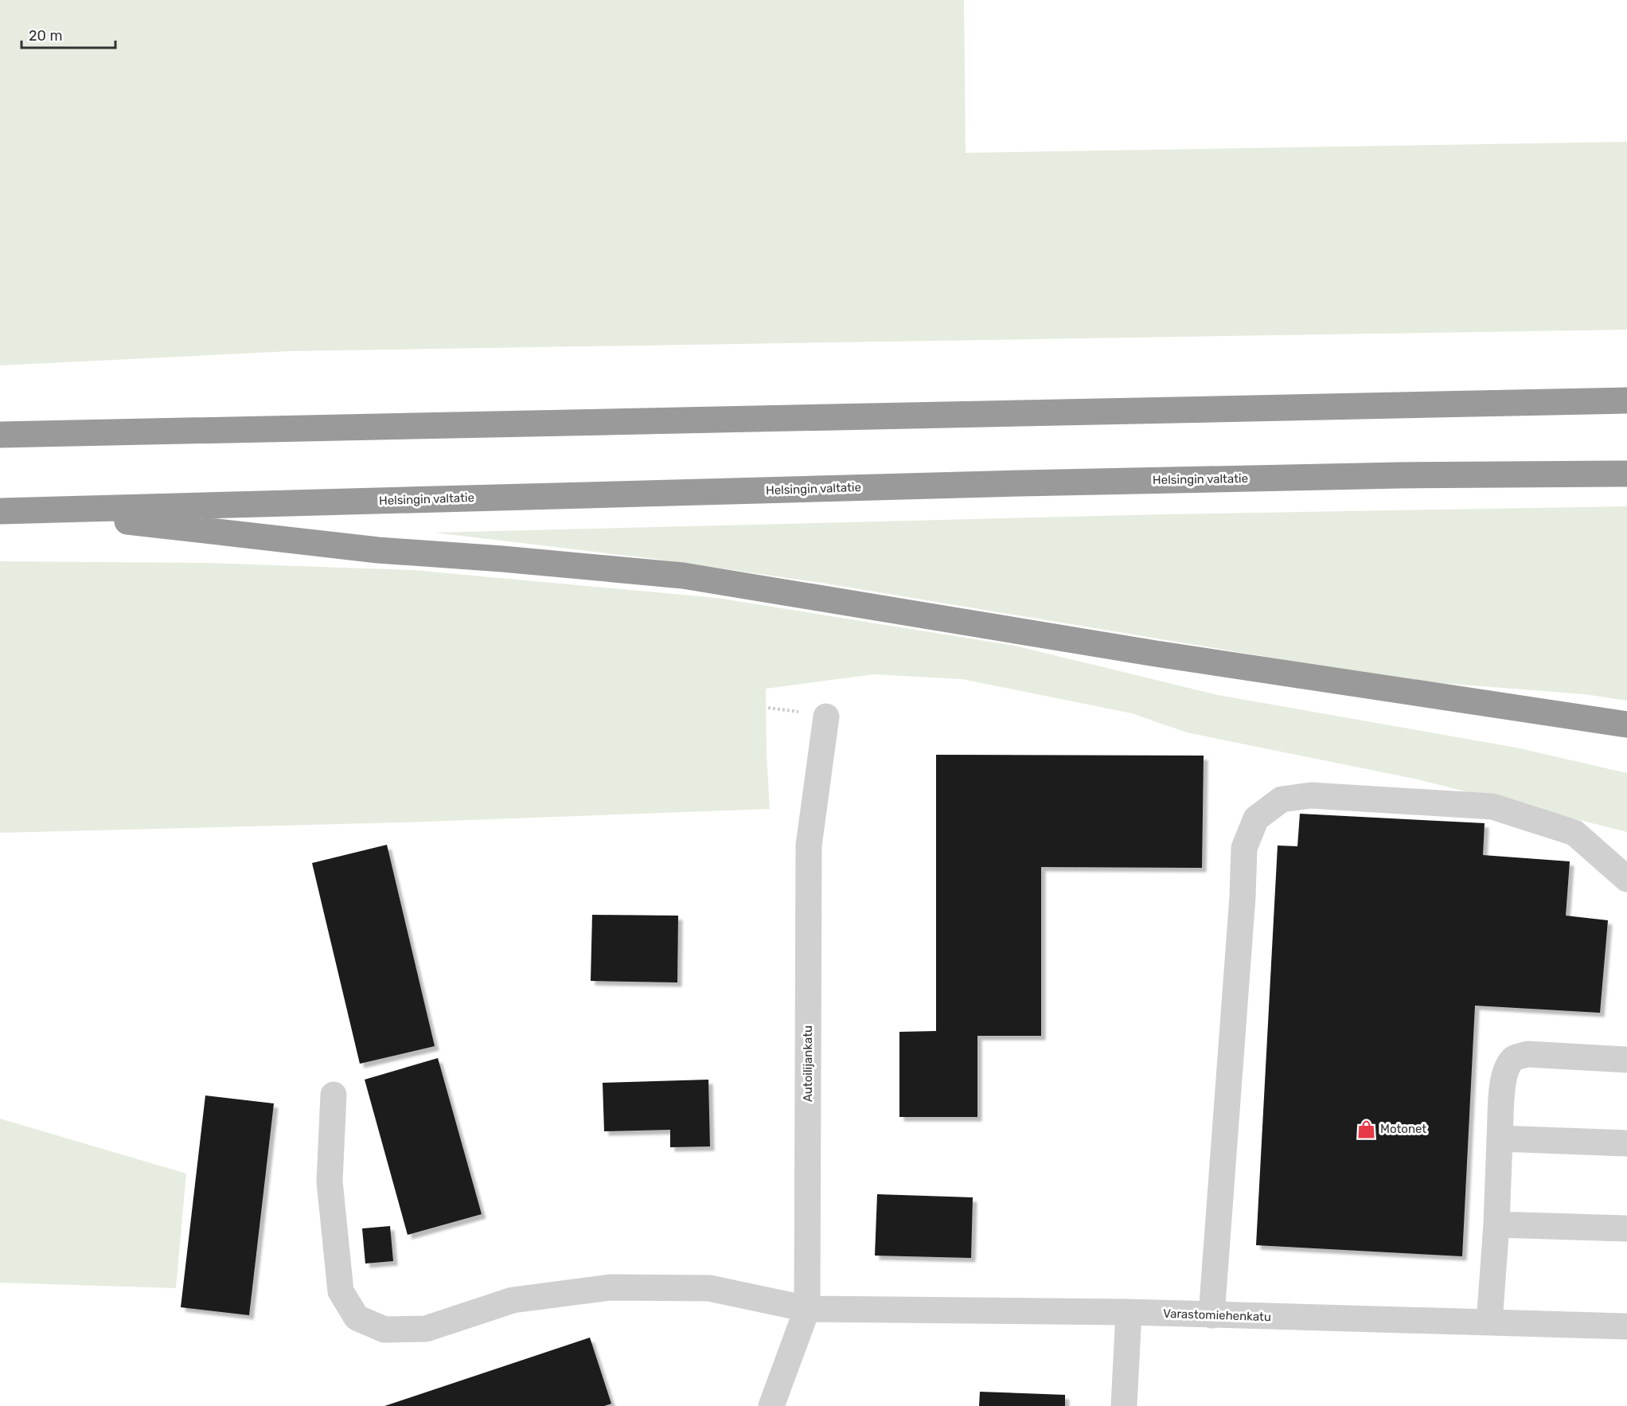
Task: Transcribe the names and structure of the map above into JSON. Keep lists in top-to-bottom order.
{
  "streets": {
    "highway": ["Helsingin valtatie"],
    "street": ["Autoilijankatu", "Varastomiehenkatu"]
  },
  "crossings": [
    ["Autoilijankatu", "Varastomiehenkatu"]
  ],
  "places": {
    "shop": ["Motonet"]
  },
  "scale_bar": "20 m"
}
